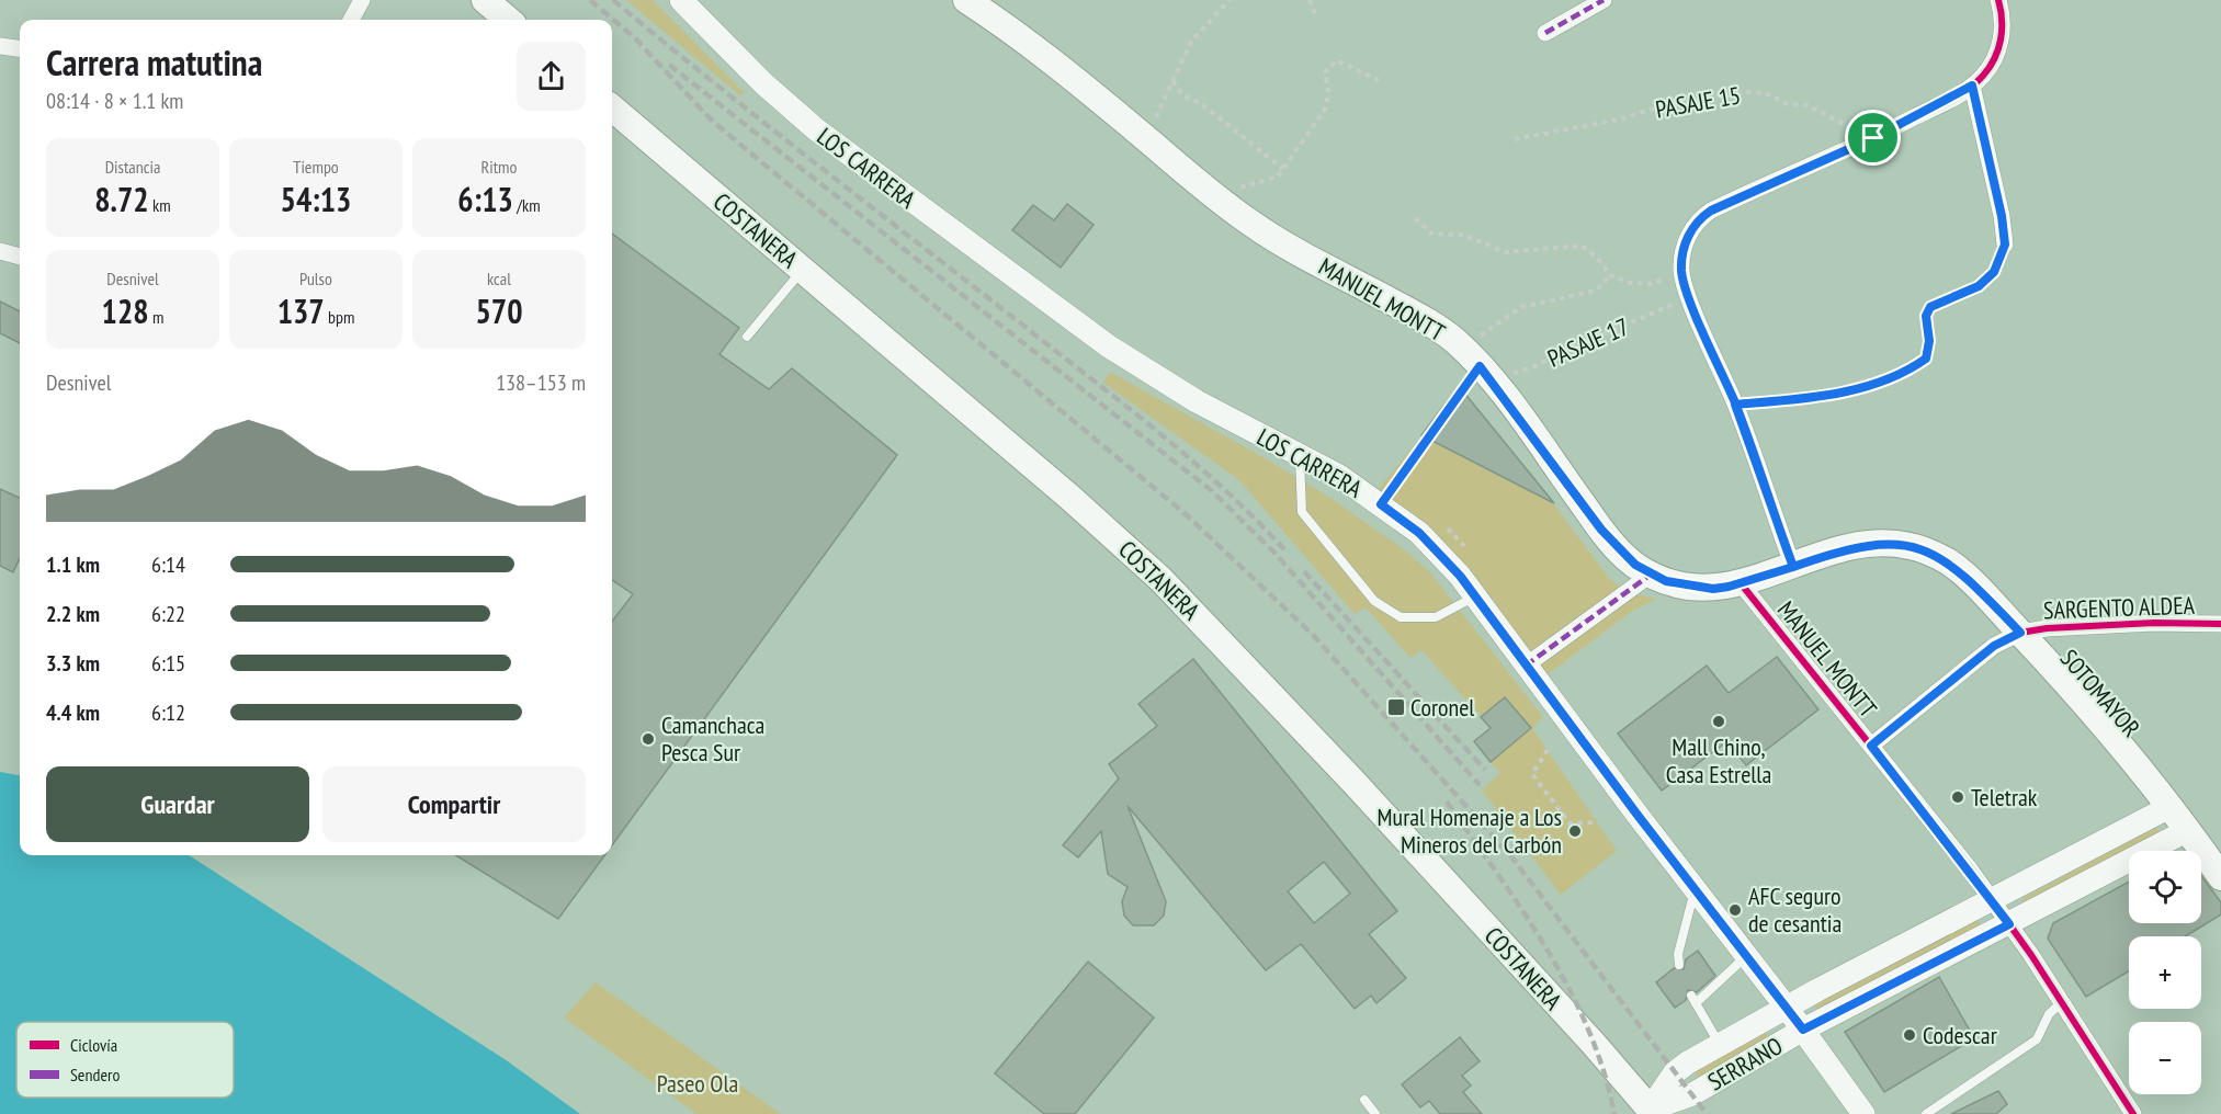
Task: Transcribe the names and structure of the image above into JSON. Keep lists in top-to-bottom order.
{
  "streets": {
    "main road": [
      "LOS CARRERA",
      "COSTANERA",
      "MANUEL MONTT",
      "SOTOMAYOR",
      "SERRANO"
    ],
    "street": ["SARGENTO ALDEA"],
    "path": ["PASAJE 15", "PASAJE 17"]
  },
  "crossings": [
    ["LOS CARRERA", "SERRANO"],
    ["COSTANERA", "SERRANO"],
    ["MANUEL MONTT", "SARGENTO ALDEA"],
    ["MANUEL MONTT", "SOTOMAYOR"],
    ["MANUEL MONTT", "SERRANO"],
    ["SARGENTO ALDEA", "SOTOMAYOR"],
    ["SOTOMAYOR", "SERRANO"]
  ],
  "parks": ["Paseo Ola"],
  "places": {
    "transit": ["Coronel"],
    "other": [
      "Mall Chino, Casa Estrella",
      "Camanchaca Pesca Sur",
      "Teletrak",
      "Mural Homenaje a Los Mineros del Carbón",
      "AFC seguro de cesantia",
      "Codescar"
    ]
  },
  "legend": ["Ciclovía", "Sendero"],
  "page": {
    "heading": ["Carrera matutina", "08:14 · 8 × 1.1 km"],
    "stats": [
      ["Distancia", "8.72 km"],
      ["Tiempo", "54:13"],
      ["Ritmo", "6:13 /km"],
      ["Desnivel", "128 m"],
      ["Pulso", "137 bpm"],
      ["kcal", "570"]
    ],
    "chart": ["Desnivel", "138–153 m"],
    "list": [
      {
        "name": "1.1 km",
        "note": "6:14"
      },
      {
        "name": "2.2 km",
        "note": "6:22"
      },
      {
        "name": "3.3 km",
        "note": "6:15"
      },
      {
        "name": "4.4 km",
        "note": "6:12"
      }
    ],
    "buttons": ["Guardar", "Compartir"],
    "map_buttons": ["+", "−"]
  }
}
